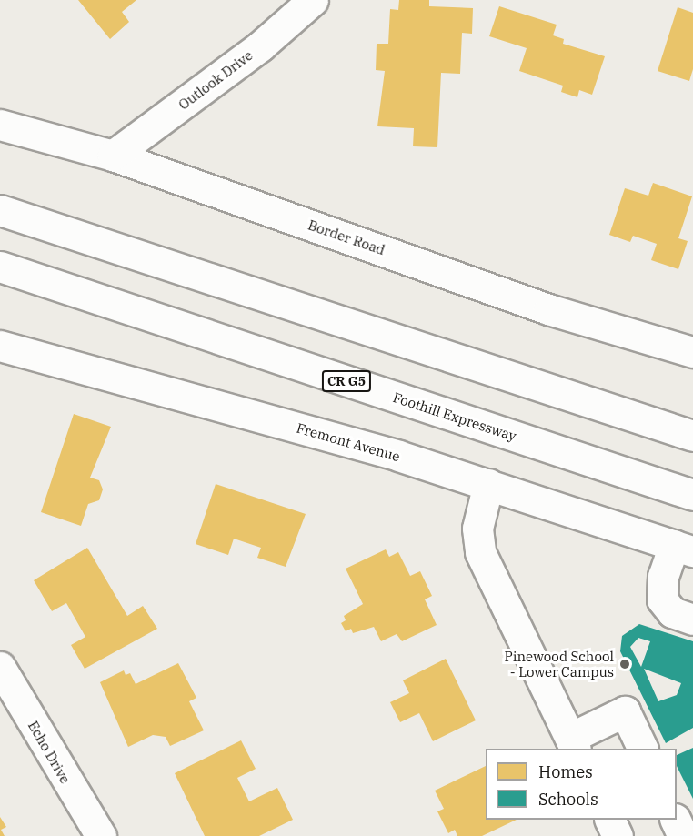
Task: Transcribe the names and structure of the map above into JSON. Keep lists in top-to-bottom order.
{
  "streets": {
    "main road": [
      "Outlook Drive",
      "Border Road",
      "CR G5",
      "Foothill Expressway",
      "Fremont Avenue",
      "Echo Drive"
    ]
  },
  "crossings": [
    ["Outlook Drive", "Border Road"]
  ],
  "places": ["Pinewood School - Lower Campus"],
  "legend": ["Homes", "Schools"]
}
